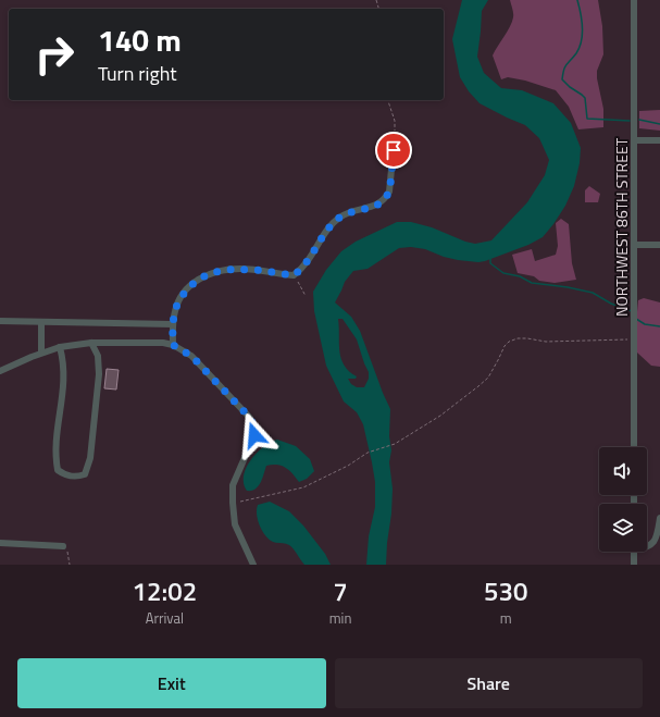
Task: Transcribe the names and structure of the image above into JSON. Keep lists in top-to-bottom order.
{
  "streets": {
    "street": ["NORTHWEST 86TH STREET"]
  },
  "page": {
    "turn": ["140 m", "Turn right"],
    "eta": [
      "12:02",
      "Arrival",
      "7",
      "min",
      "530",
      "m"
    ],
    "buttons": ["Exit", "Share"]
  }
}
